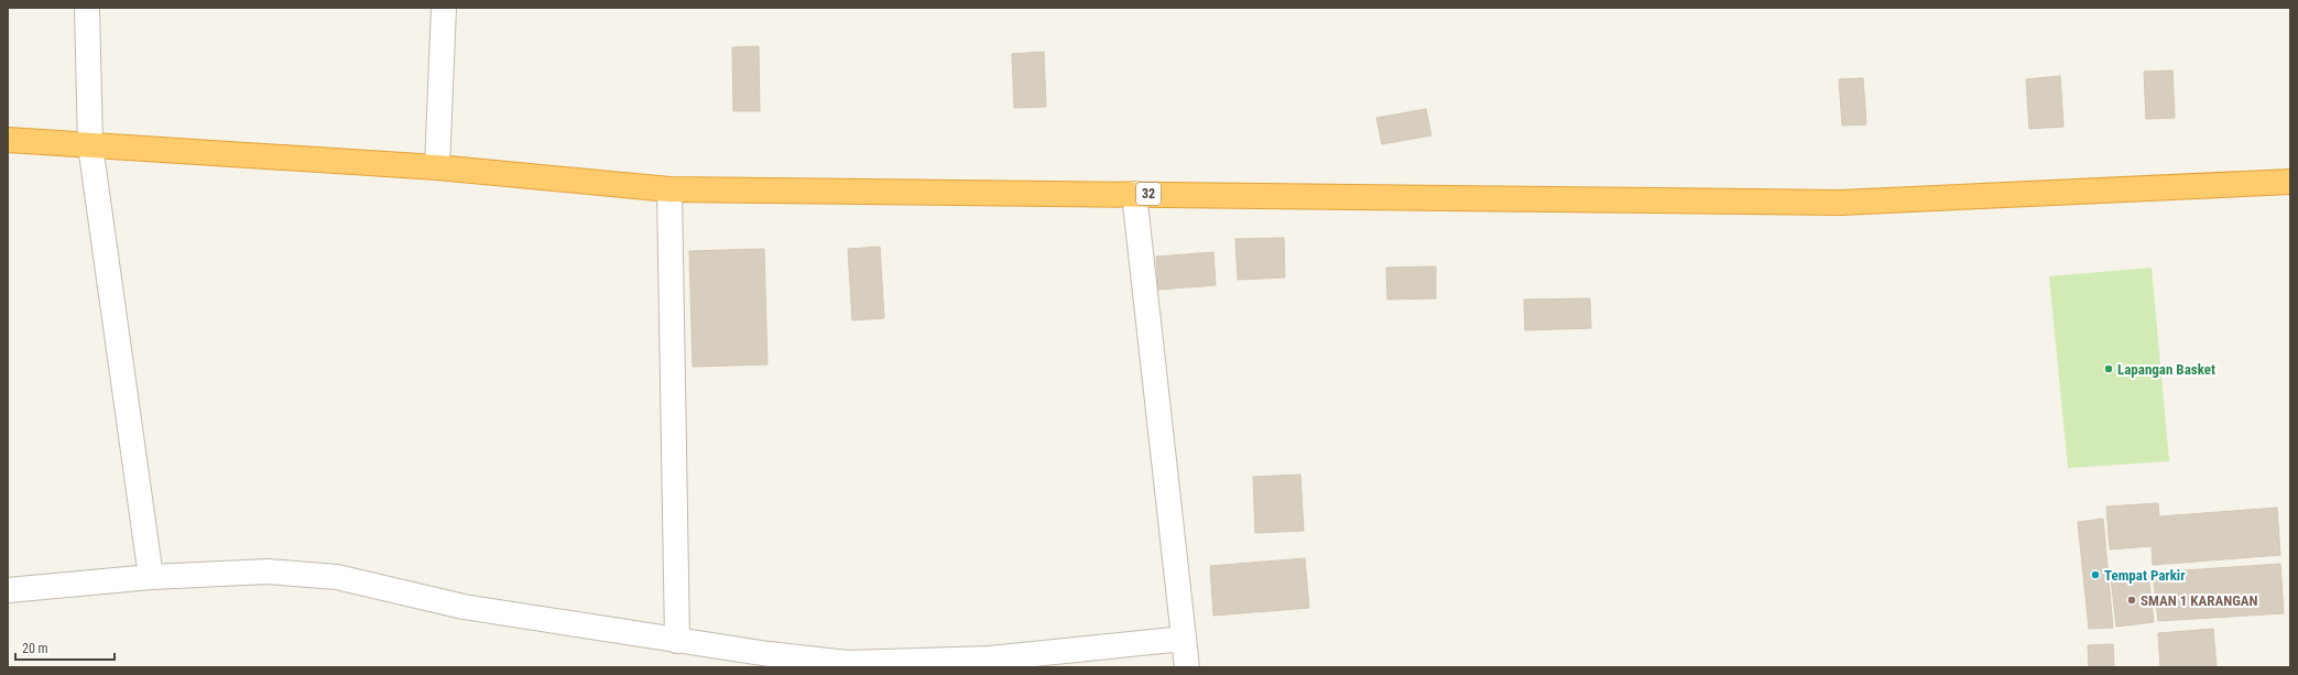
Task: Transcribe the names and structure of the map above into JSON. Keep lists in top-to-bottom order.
{
  "streets": {
    "highway": ["32"]
  },
  "places": ["Lapangan Basket", "Tempat Parkir", "SMAN 1 KARANGAN"],
  "scale_bar": "20 m"
}
